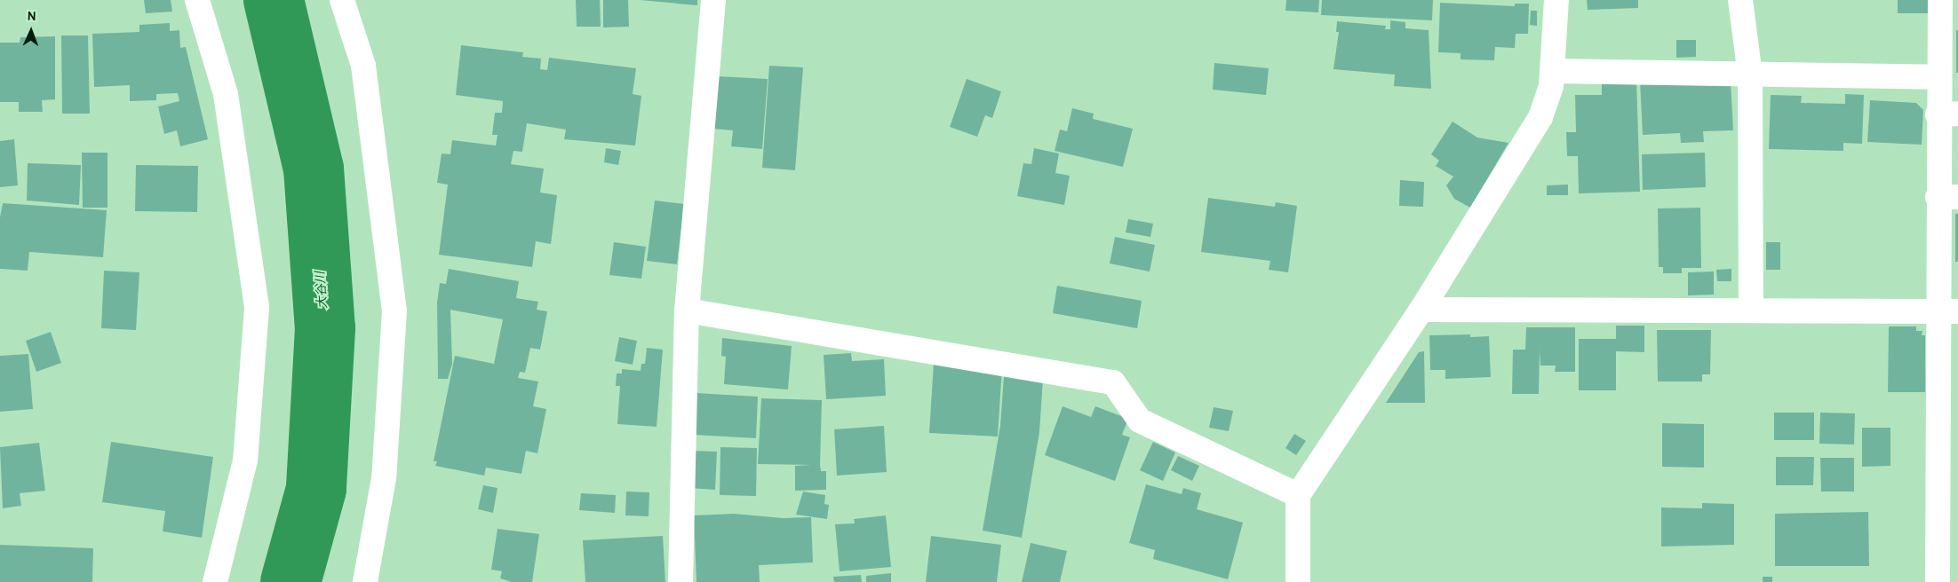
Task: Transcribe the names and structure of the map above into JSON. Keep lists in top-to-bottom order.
{
  "water": ["大谷川"],
  "north": "top"
}
